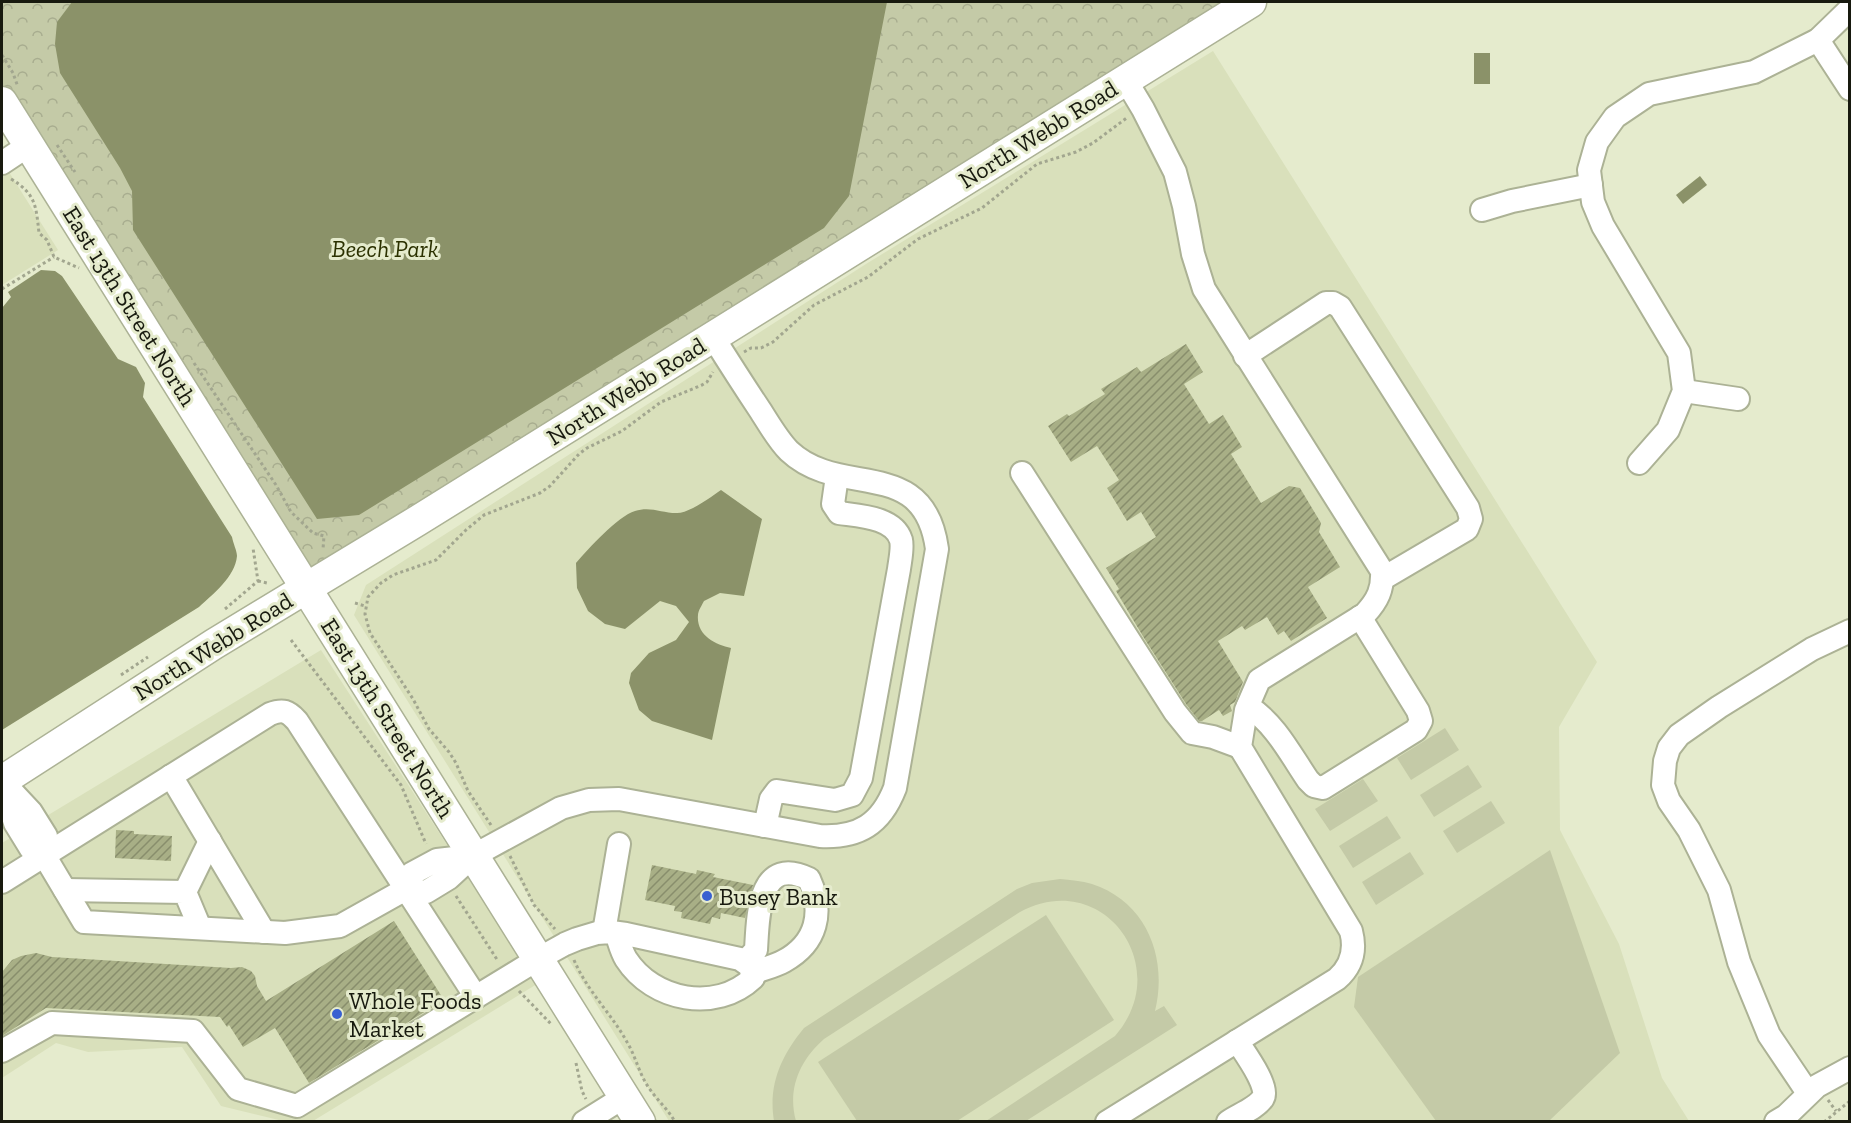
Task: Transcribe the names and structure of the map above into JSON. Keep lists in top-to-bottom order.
{
  "streets": {
    "main road": ["North Webb Road", "East 13th Street North"]
  },
  "crossings": [
    ["North Webb Road", "East 13th Street North"]
  ],
  "parks": ["Beech Park"],
  "places": ["Busey Bank", "Whole Foods Market"]
}
